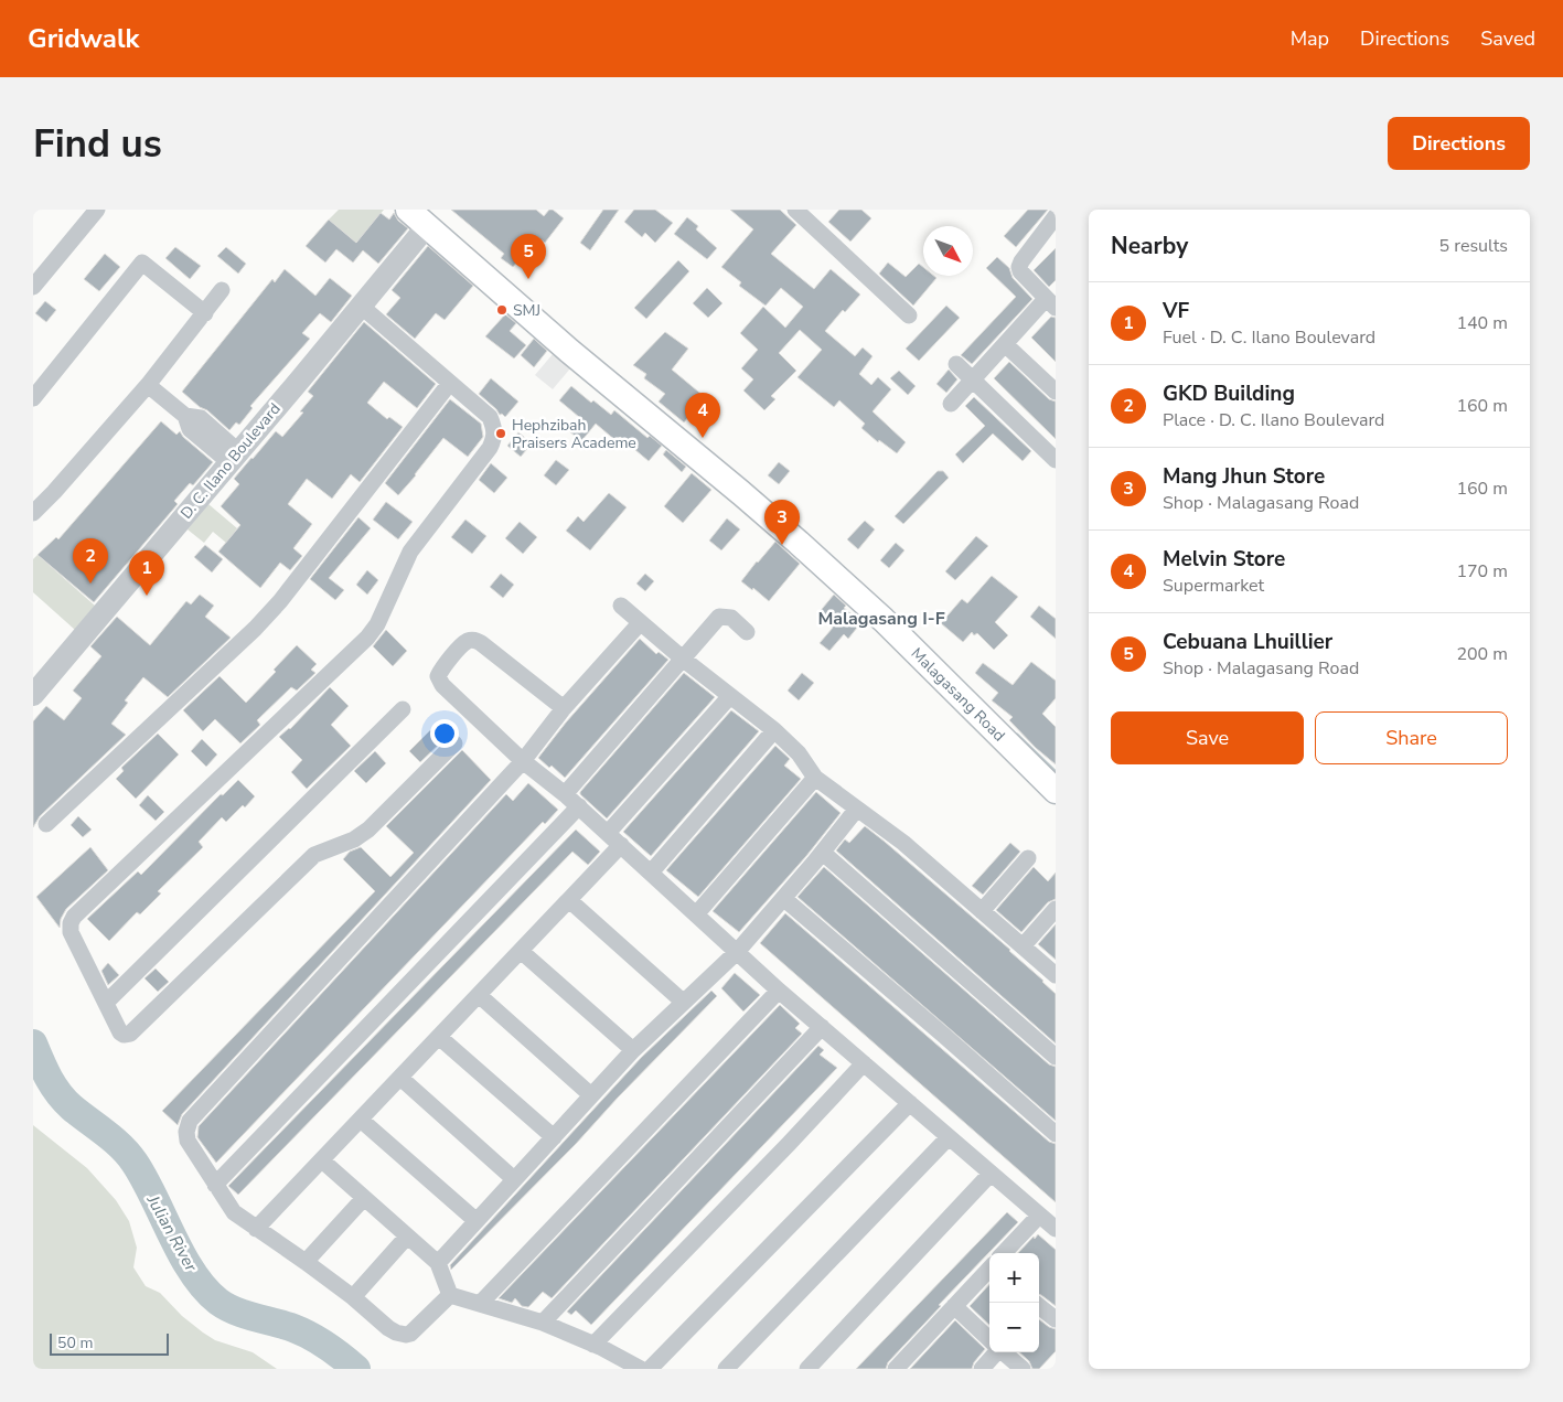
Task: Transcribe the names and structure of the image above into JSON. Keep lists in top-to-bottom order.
{
  "streets": {
    "main road": ["Malagasang Road"],
    "street": ["D. C. Ilano Boulevard"]
  },
  "crossings": [
    ["D. C. Ilano Boulevard", "Malagasang Road"]
  ],
  "districts": ["Malagasang I-F"],
  "water": ["Julian River"],
  "places": ["SMJ", "Hephzibah Praisers Academe"],
  "scale_bar": "50 m",
  "north": "bottom right",
  "page": {
    "header": "Gridwalk",
    "nav": ["Map", "Directions", "Saved"],
    "buttons": [
      "Directions",
      ["Save", "Share"]
    ],
    "title": "Find us",
    "heading": ["Nearby", "5 results"],
    "pins": [
      "5",
      "4",
      "3",
      "2",
      "1"
    ],
    "list": [
      {
        "mark": "1",
        "name": "VF",
        "note": "Fuel · D. C. Ilano Boulevard",
        "value": "140 m"
      },
      {
        "mark": "2",
        "name": "GKD Building",
        "note": "Place · D. C. Ilano Boulevard",
        "value": "160 m"
      },
      {
        "mark": "3",
        "name": "Mang Jhun Store",
        "note": "Shop · Malagasang Road",
        "value": "160 m"
      },
      {
        "mark": "4",
        "name": "Melvin Store",
        "note": "Supermarket",
        "value": "170 m"
      },
      {
        "mark": "5",
        "name": "Cebuana Lhuillier",
        "note": "Shop · Malagasang Road",
        "value": "200 m"
      }
    ],
    "map_buttons": ["+", "−"],
    "scale": "50 m"
  }
}
